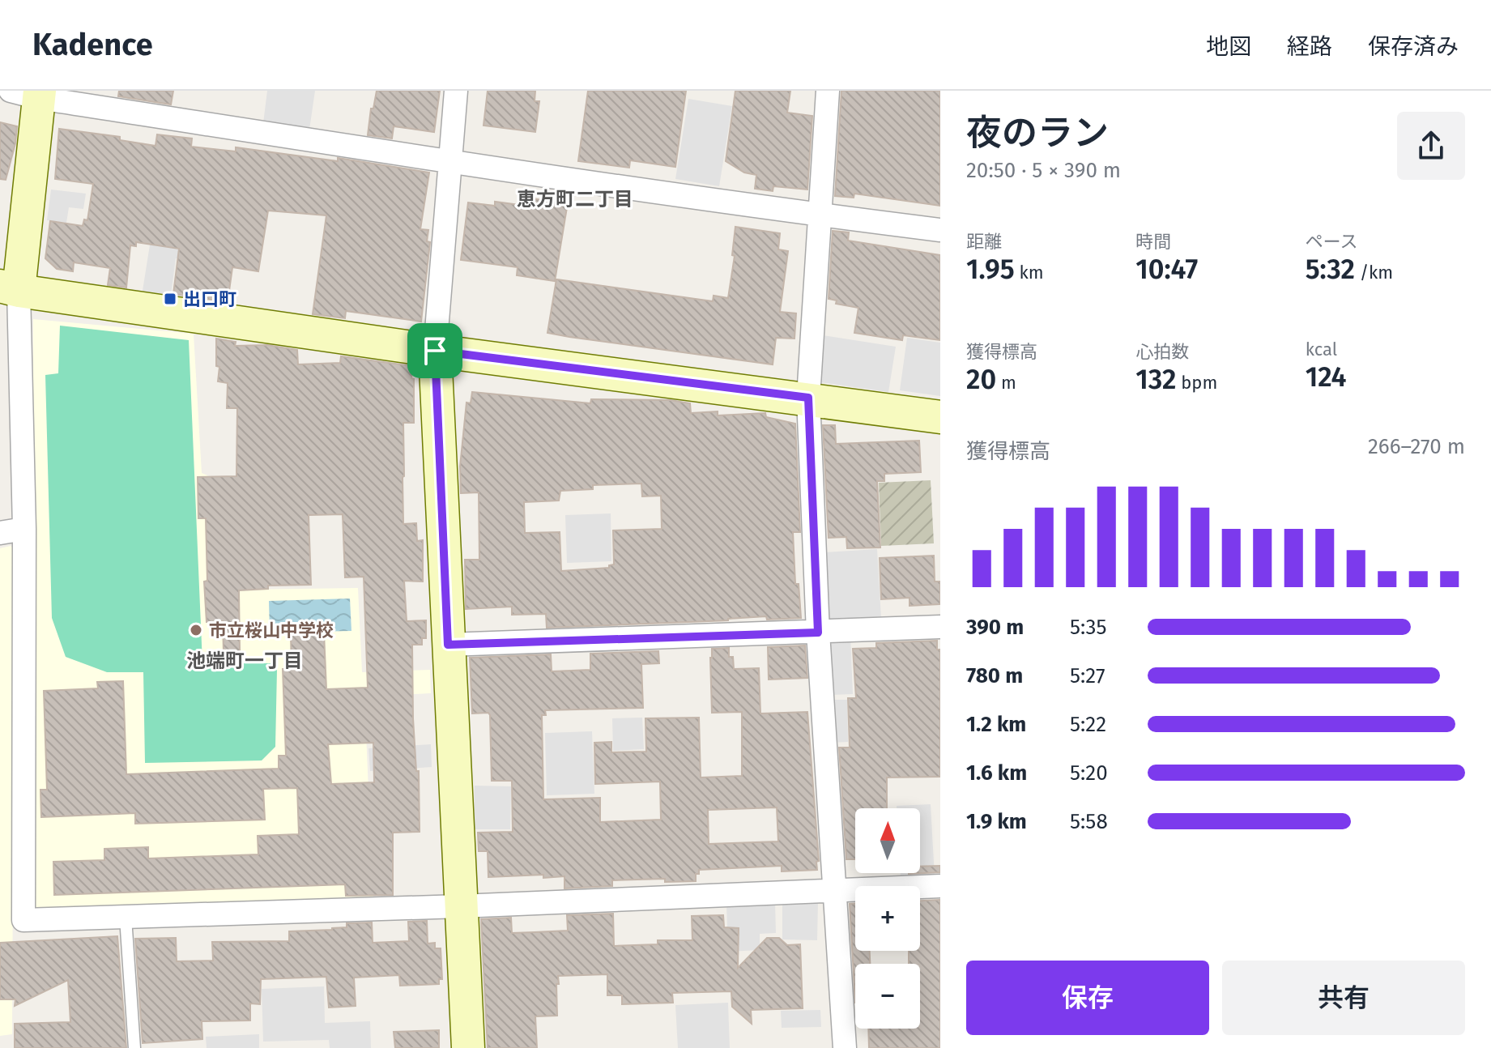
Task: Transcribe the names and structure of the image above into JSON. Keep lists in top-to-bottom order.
{
  "districts": ["恵方町二丁目", "池端町一丁目"],
  "places": {
    "transit": ["出口町"],
    "other": ["市立桜山中学校"]
  },
  "north": "top",
  "page": {
    "header": "Kadence",
    "nav": ["地図", "経路", "保存済み"],
    "heading": ["夜のラン", "20:50 · 5 × 390 m"],
    "stats": [
      ["距離", "1.95 km"],
      ["時間", "10:47"],
      ["ペース", "5:32 /km"],
      ["獲得標高", "20 m"],
      ["心拍数", "132 bpm"],
      ["kcal", "124"]
    ],
    "chart": ["獲得標高", "266–270 m"],
    "list": [
      {
        "name": "390 m",
        "note": "5:35"
      },
      {
        "name": "780 m",
        "note": "5:27"
      },
      {
        "name": "1.2 km",
        "note": "5:22"
      },
      {
        "name": "1.6 km",
        "note": "5:20"
      },
      {
        "name": "1.9 km",
        "note": "5:58"
      }
    ],
    "map_buttons": ["+", "−"],
    "buttons": ["保存", "共有"]
  }
}
